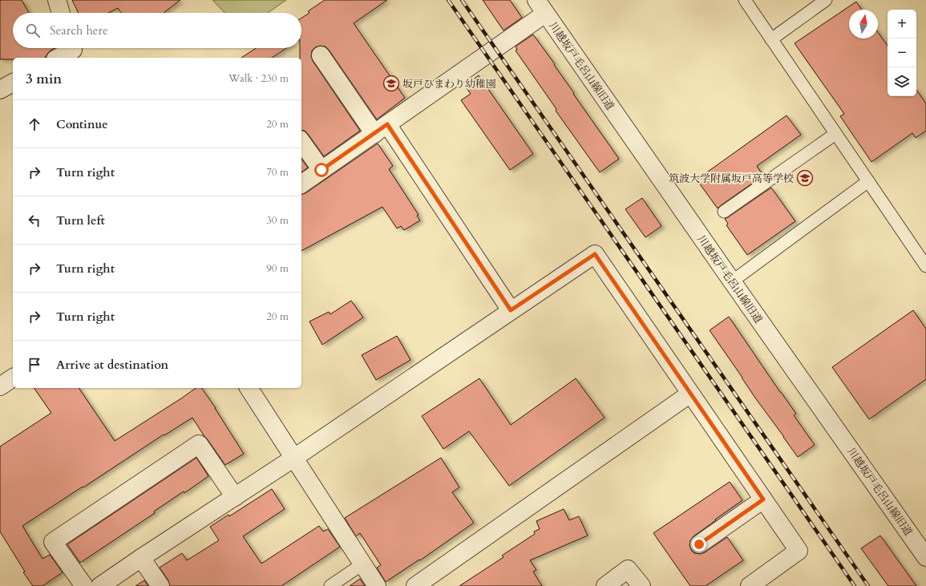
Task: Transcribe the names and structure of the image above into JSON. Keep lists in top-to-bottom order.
{
  "streets": {
    "street": ["川越坂戸毛呂山線旧道"]
  },
  "places": {
    "school or university": ["坂戸ひまわり幼稚園", "筑波大学附属坂戸高等学校"]
  },
  "north": "top",
  "page": {
    "map_buttons": ["+", "−"],
    "search": "Search here",
    "heading": ["3 min", "Walk · 230 m"],
    "list": [
      ["Continue", "20 m"],
      ["Turn right", "70 m"],
      ["Turn left", "30 m"],
      ["Turn right", "90 m"],
      ["Turn right", "20 m"],
      "Arrive at destination"
    ]
  }
}
